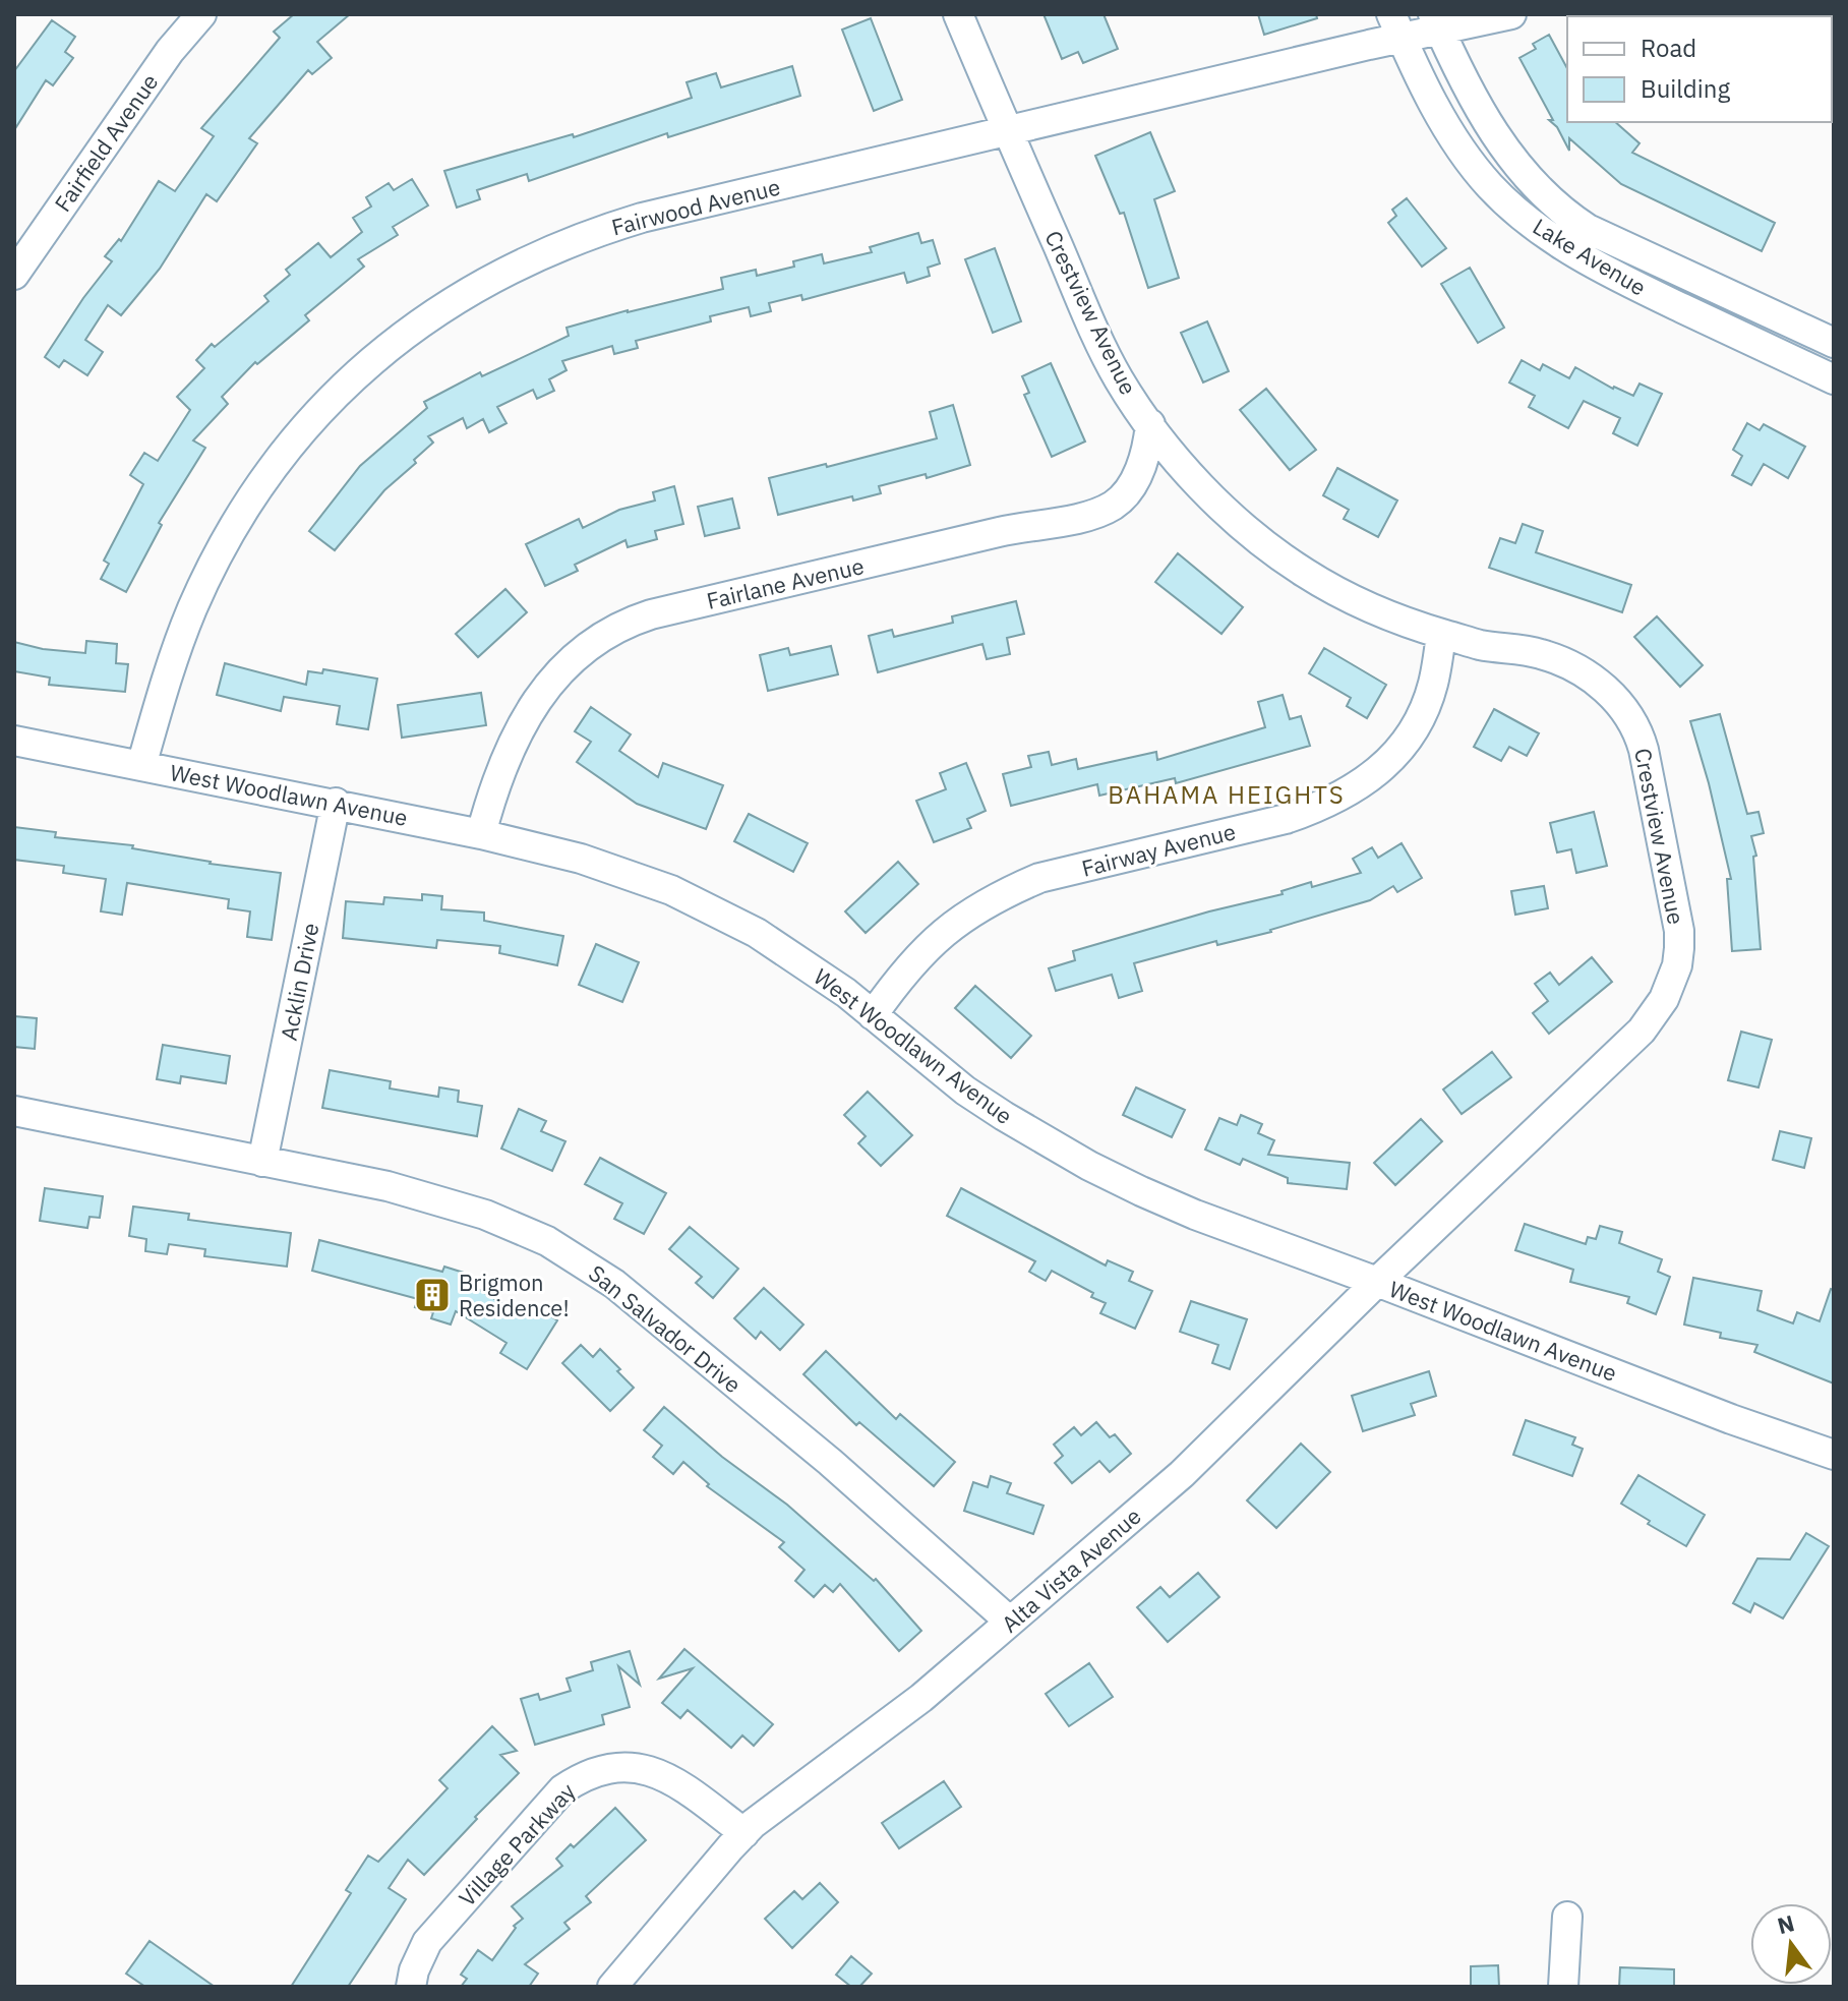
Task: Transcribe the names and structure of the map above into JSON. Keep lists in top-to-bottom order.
{
  "streets": {
    "street": [
      "Fairfield Avenue",
      "Fairwood Avenue",
      "Lake Avenue",
      "Crestview Avenue",
      "Fairlane Avenue",
      "West Woodlawn Avenue",
      "Fairway Avenue",
      "Acklin Drive",
      "San Salvador Drive",
      "Alta Vista Avenue",
      "Village Parkway"
    ]
  },
  "crossings": [
    ["Fairwood Avenue", "Lake Avenue"],
    ["Fairwood Avenue", "Crestview Avenue"],
    ["Fairwood Avenue", "West Woodlawn Avenue"],
    ["Crestview Avenue", "Fairlane Avenue"],
    ["Crestview Avenue", "West Woodlawn Avenue"],
    ["Crestview Avenue", "Fairway Avenue"],
    ["Crestview Avenue", "Alta Vista Avenue"],
    ["Fairlane Avenue", "West Woodlawn Avenue"],
    ["West Woodlawn Avenue", "Fairway Avenue"],
    ["West Woodlawn Avenue", "Acklin Drive"],
    ["West Woodlawn Avenue", "Alta Vista Avenue"],
    ["Acklin Drive", "San Salvador Drive"],
    ["San Salvador Drive", "Alta Vista Avenue"],
    ["Alta Vista Avenue", "Village Parkway"]
  ],
  "districts": ["BAHAMA HEIGHTS"],
  "places": {
    "building": ["Brigmon Residence!"]
  },
  "legend": ["Road", "Building"],
  "north": "top"
}
